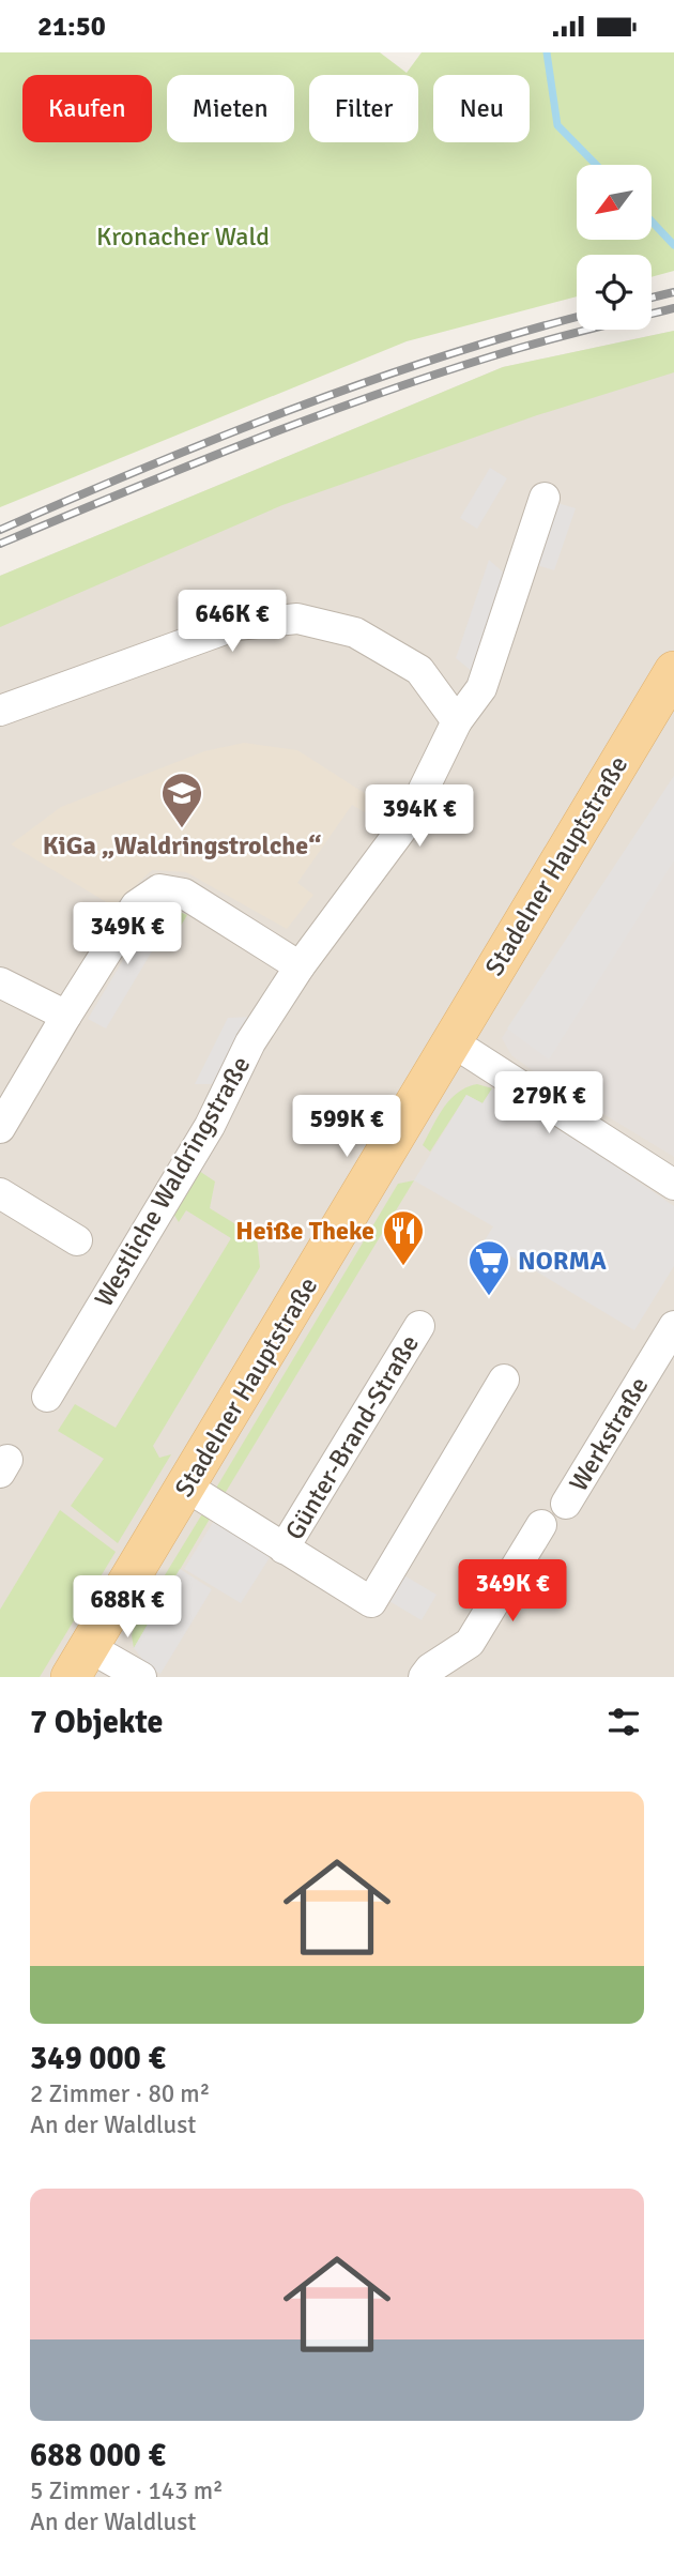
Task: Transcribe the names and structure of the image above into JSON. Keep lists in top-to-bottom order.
{
  "streets": {
    "main road": ["Stadelner Hauptstraße"],
    "street": ["Westliche Waldringstraße", "Werkstraße", "Günter-Brand-Straße"]
  },
  "crossings": [
    ["Stadelner Hauptstraße", "Günter-Brand-Straße"]
  ],
  "parks": ["Kronacher Wald"],
  "places": {
    "school or university": ["KiGa „Waldringstrolche“"],
    "restaurant": ["Heiße Theke"],
    "supermarket": ["NORMA"]
  },
  "north": "bottom left",
  "page": {
    "status": "21:50",
    "chip": [
      "Kaufen",
      "Mieten",
      "Filter",
      "Neu"
    ],
    "price": [
      "646K €",
      "394K €",
      "349K €",
      "279K €",
      "599K €",
      "349K €",
      "688K €"
    ],
    "heading": "7 Objekte",
    "list": [
      {
        "name": "349 000 €",
        "note": "2 Zimmer · 80 m² · An der Waldlust"
      },
      {
        "name": "688 000 €",
        "note": "5 Zimmer · 143 m² · An der Waldlust"
      }
    ]
  }
}
